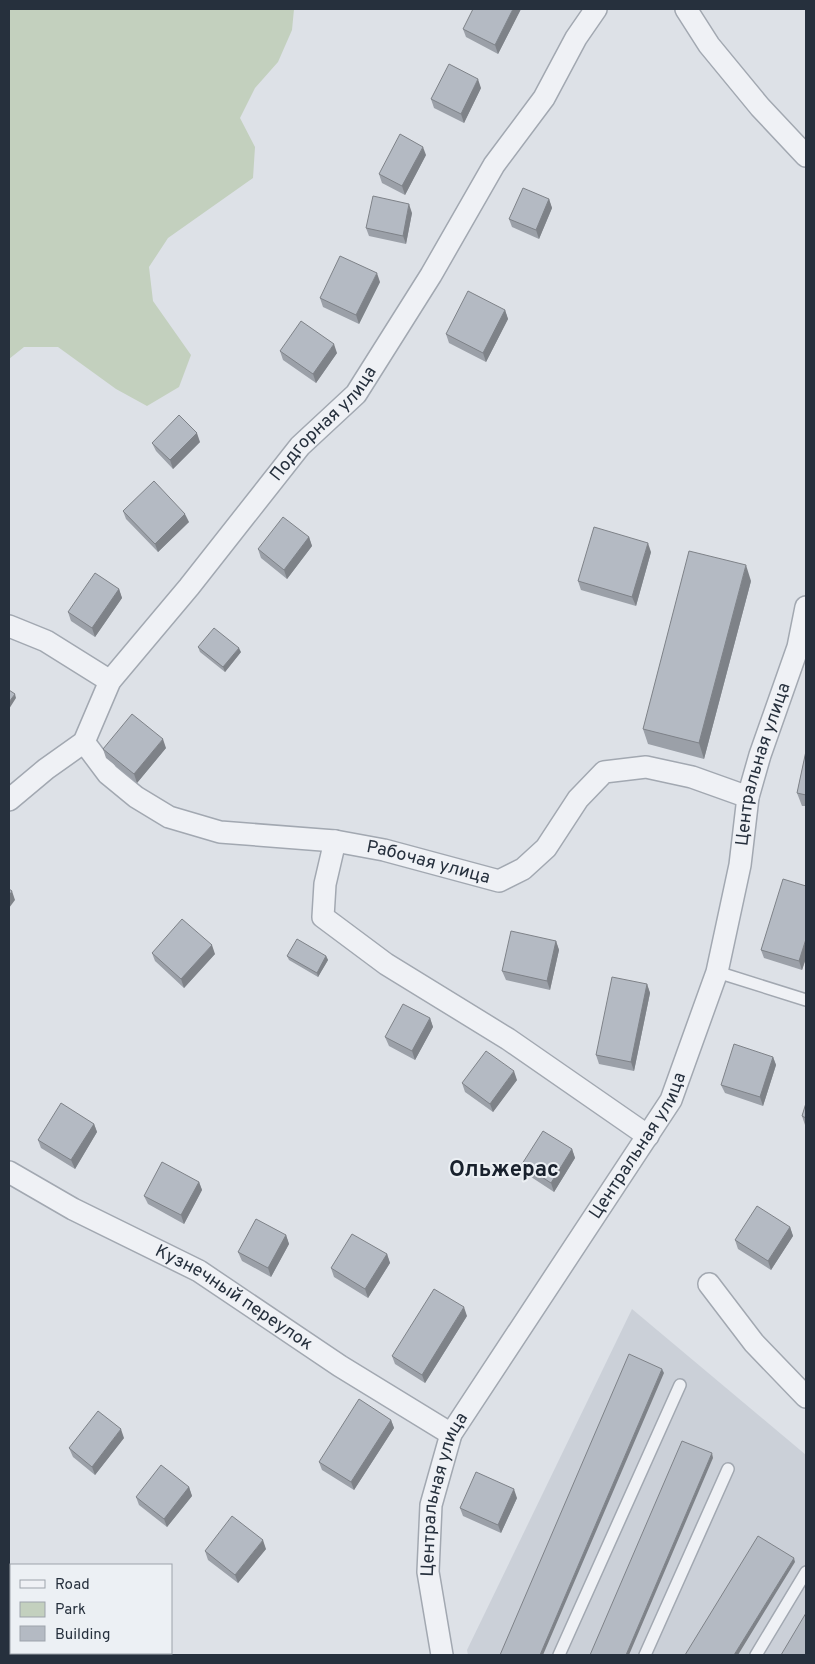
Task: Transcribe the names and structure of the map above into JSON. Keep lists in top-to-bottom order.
{
  "streets": {
    "street": [
      "Подгорная улица",
      "Центральная улица",
      "Рабочая улица",
      "Кузнечный переулок"
    ]
  },
  "crossings": [
    ["Подгорная улица", "Рабочая улица"],
    ["Центральная улица", "Рабочая улица"],
    ["Центральная улица", "Кузнечный переулок"]
  ],
  "districts": ["Ольжерас"],
  "legend": ["Road", "Park", "Building"]
}
